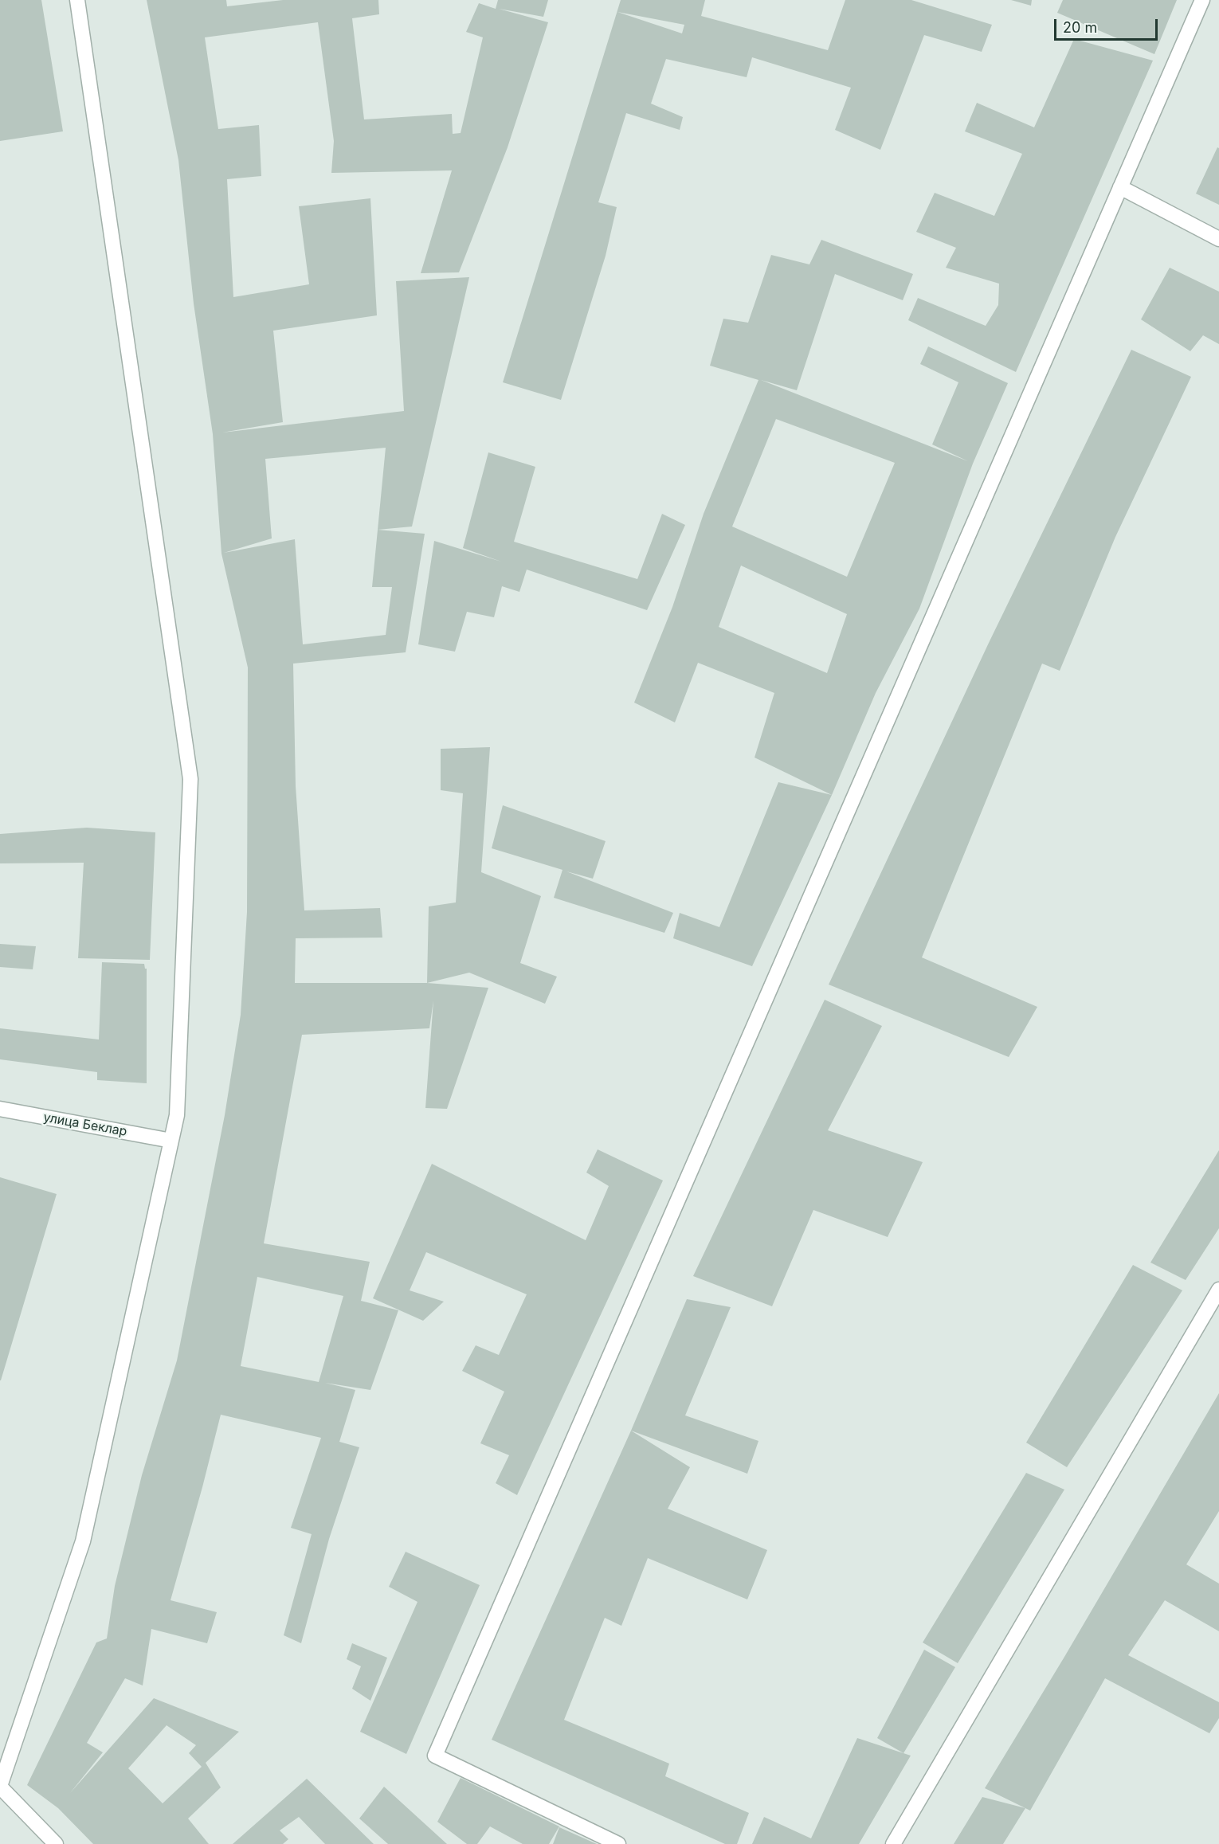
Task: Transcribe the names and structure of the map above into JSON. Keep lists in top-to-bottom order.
{
  "streets": {
    "street": ["улица Беклар"]
  },
  "scale_bar": "20 m"
}
